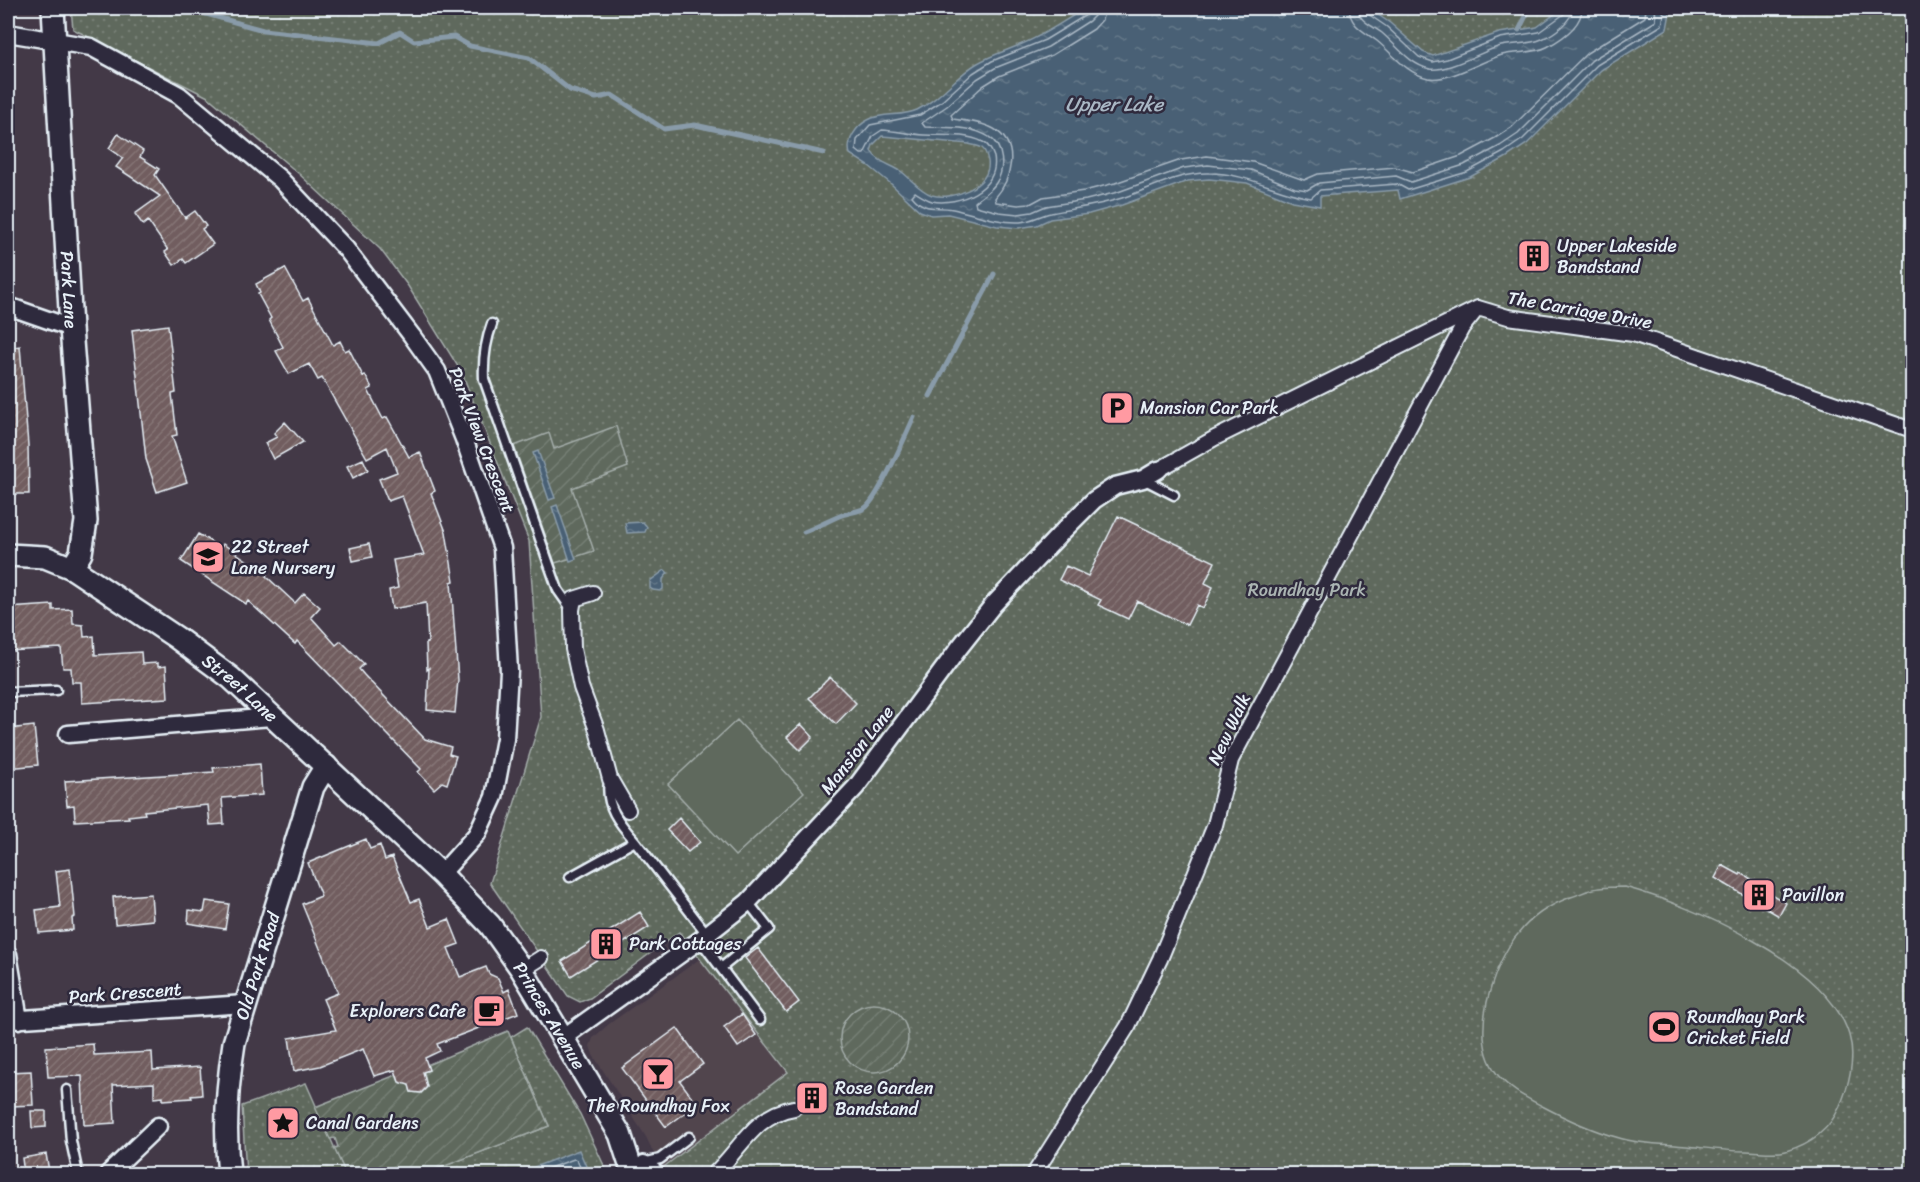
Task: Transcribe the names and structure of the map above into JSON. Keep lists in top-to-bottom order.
{
  "streets": {
    "street": [
      "Park Lane",
      "The Carriage Drive",
      "Park View Crescent",
      "Street Lane",
      "New Walk",
      "Mansion Lane",
      "Old Park Road",
      "Park Crescent",
      "Princes Avenue"
    ]
  },
  "crossings": [
    ["Park Lane", "Park View Crescent"],
    ["Park Lane", "Street Lane"],
    ["The Carriage Drive", "New Walk"],
    ["Park View Crescent", "Street Lane"],
    ["Park View Crescent", "Princes Avenue"],
    ["Street Lane", "Old Park Road"],
    ["Street Lane", "Princes Avenue"],
    ["Mansion Lane", "Princes Avenue"],
    ["Old Park Road", "Park Crescent"]
  ],
  "water": ["Upper Lake"],
  "parks": ["Roundhay Park"],
  "places": {
    "building": [
      "Upper Lakeside Bandstand",
      "Pavillon",
      "Park Cottages",
      "Rose Garden Bandstand"
    ],
    "parking": ["Mansion Car Park"],
    "school or university": ["22 Street Lane Nursery"],
    "cafe": ["Explorers Cafe"],
    "sports": ["Roundhay Park Cricket Field"],
    "bar": ["The Roundhay Fox"],
    "place": ["Canal Gardens"]
  }
}
